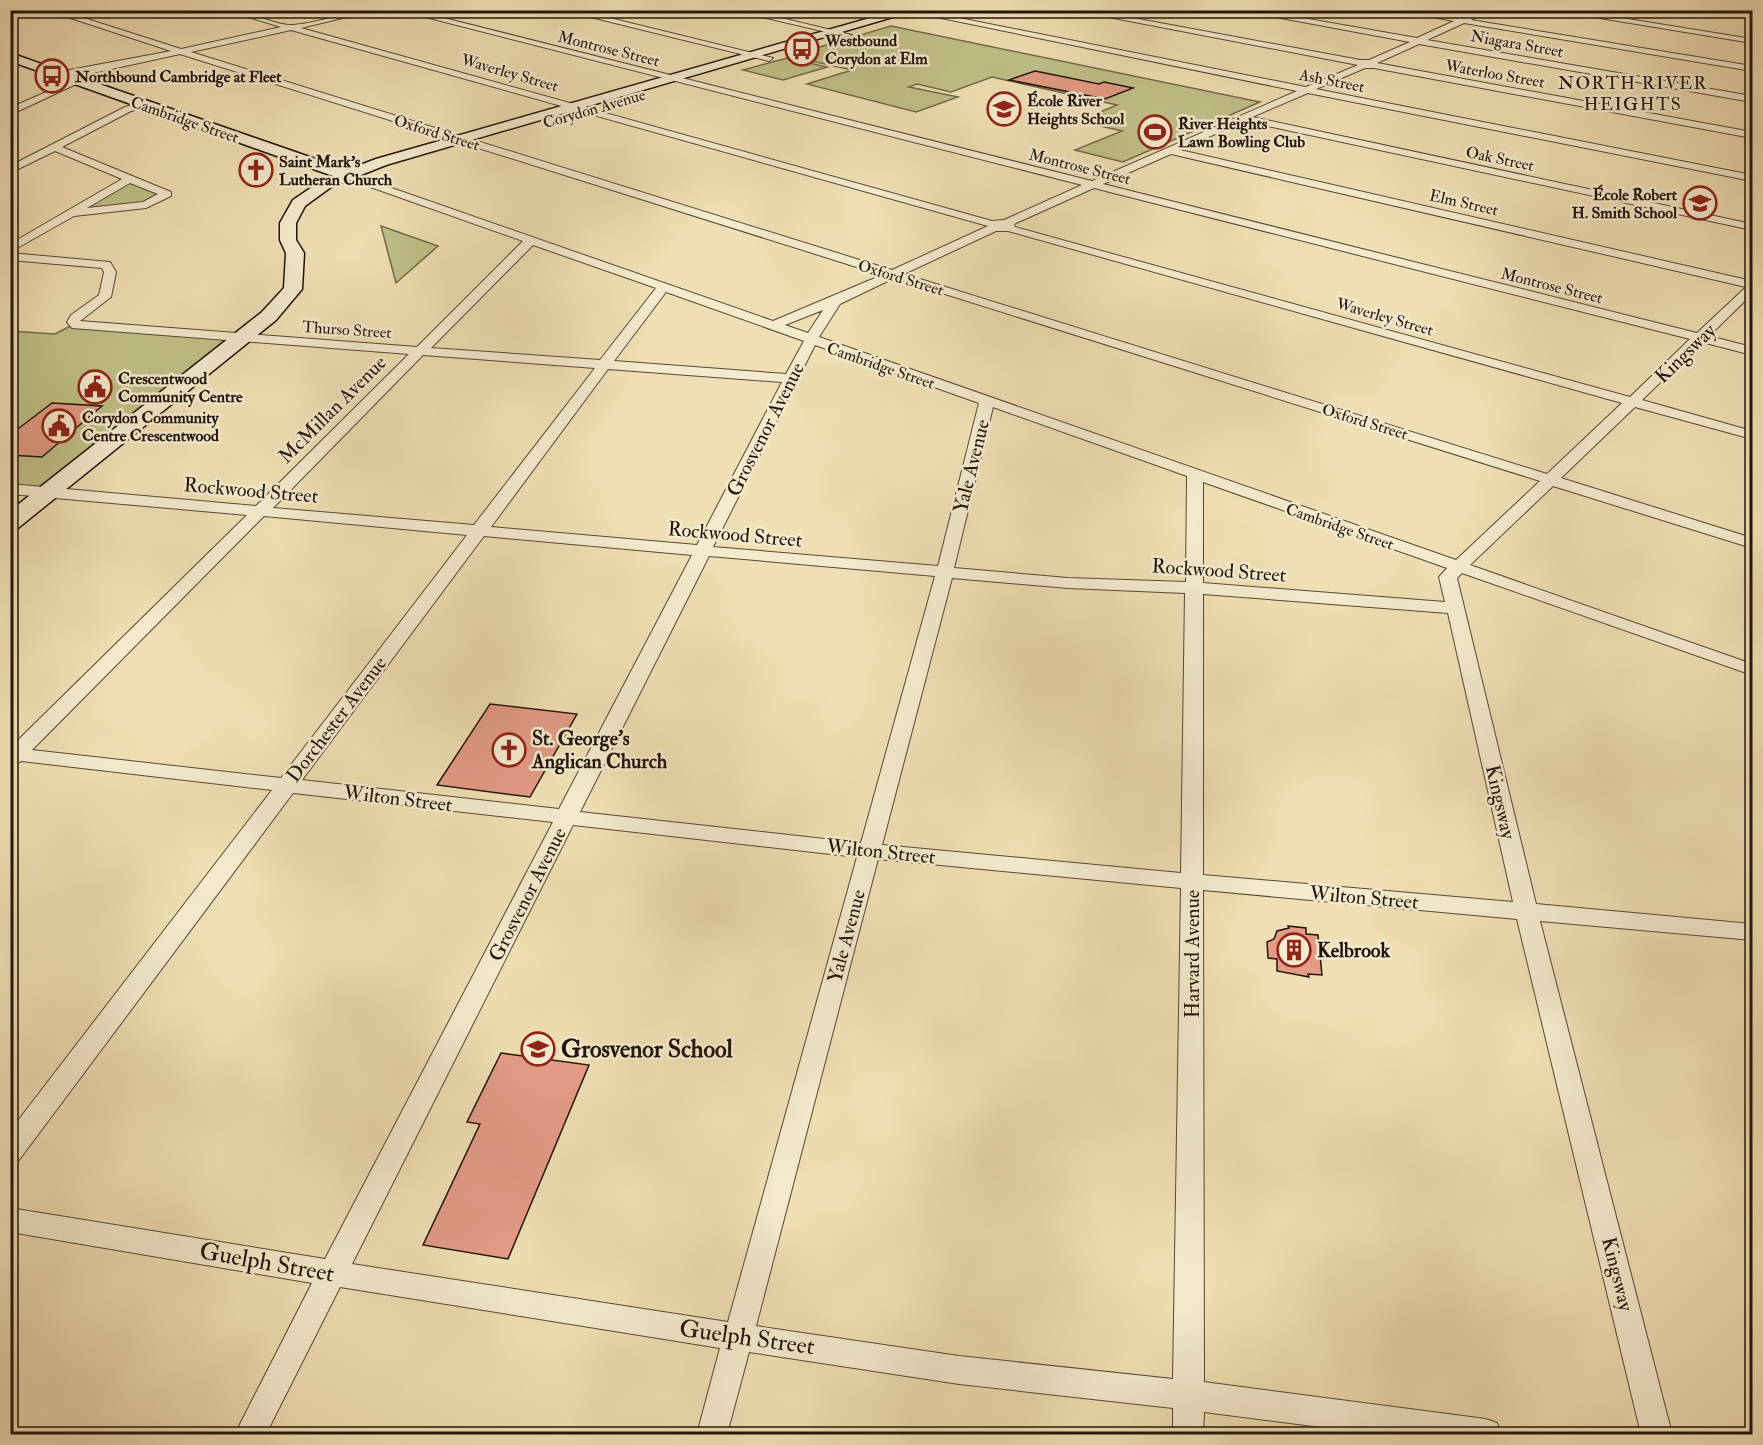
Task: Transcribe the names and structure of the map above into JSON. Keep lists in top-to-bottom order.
{
  "streets": {
    "main road": ["Corydon Avenue", "Cambridge Street"],
    "street": [
      "Niagara Street",
      "Montrose Street",
      "Waverley Street",
      "Waterloo Street",
      "Ash Street",
      "Oxford Street",
      "Oak Street",
      "Elm Street",
      "Thurso Street",
      "Kingsway",
      "McMillan Avenue",
      "Grosvenor Avenue",
      "Yale Avenue",
      "Rockwood Street",
      "Dorchester Avenue",
      "Wilton Street",
      "Harvard Avenue",
      "Guelph Street"
    ]
  },
  "crossings": [
    ["Montrose Street", "Corydon Avenue"],
    ["Montrose Street", "Kingsway"],
    ["Waverley Street", "Corydon Avenue"],
    ["Waverley Street", "Kingsway"],
    ["Ash Street", "Corydon Avenue"],
    ["Corydon Avenue", "Cambridge Street"],
    ["Corydon Avenue", "Oxford Street"],
    ["Corydon Avenue", "Thurso Street"],
    ["Corydon Avenue", "Rockwood Street"],
    ["Cambridge Street", "Kingsway"],
    ["Cambridge Street", "McMillan Avenue"],
    ["Cambridge Street", "Grosvenor Avenue"],
    ["Cambridge Street", "Yale Avenue"],
    ["Cambridge Street", "Dorchester Avenue"],
    ["Cambridge Street", "Harvard Avenue"],
    ["Oxford Street", "Kingsway"],
    ["Elm Street", "Kingsway"],
    ["Thurso Street", "McMillan Avenue"],
    ["Thurso Street", "Grosvenor Avenue"],
    ["Thurso Street", "Dorchester Avenue"],
    ["Kingsway", "Rockwood Street"],
    ["Kingsway", "Wilton Street"],
    ["McMillan Avenue", "Rockwood Street"],
    ["McMillan Avenue", "Wilton Street"],
    ["Grosvenor Avenue", "Rockwood Street"],
    ["Grosvenor Avenue", "Wilton Street"],
    ["Grosvenor Avenue", "Guelph Street"],
    ["Yale Avenue", "Rockwood Street"],
    ["Yale Avenue", "Wilton Street"],
    ["Yale Avenue", "Guelph Street"],
    ["Rockwood Street", "Dorchester Avenue"],
    ["Rockwood Street", "Harvard Avenue"],
    ["Dorchester Avenue", "Wilton Street"],
    ["Wilton Street", "Harvard Avenue"],
    ["Harvard Avenue", "Guelph Street"]
  ],
  "districts": ["NORTH RIVER HEIGHTS"],
  "places": {
    "bus stop": ["Westbound Corydon at Elm", "Northbound Cambridge at Fleet"],
    "school or university": ["École River Heights School", "École Robert H. Smith School", "Grosvenor School"],
    "sports": ["River Heights Lawn Bowling Club"],
    "church": ["Saint Mark's Lutheran Church", "St. George's Anglican Church"],
    "public building": ["Crescentwood Community Centre", "Corydon Community Centre Crescentwood"],
    "building": ["Kelbrook"]
  }
}
